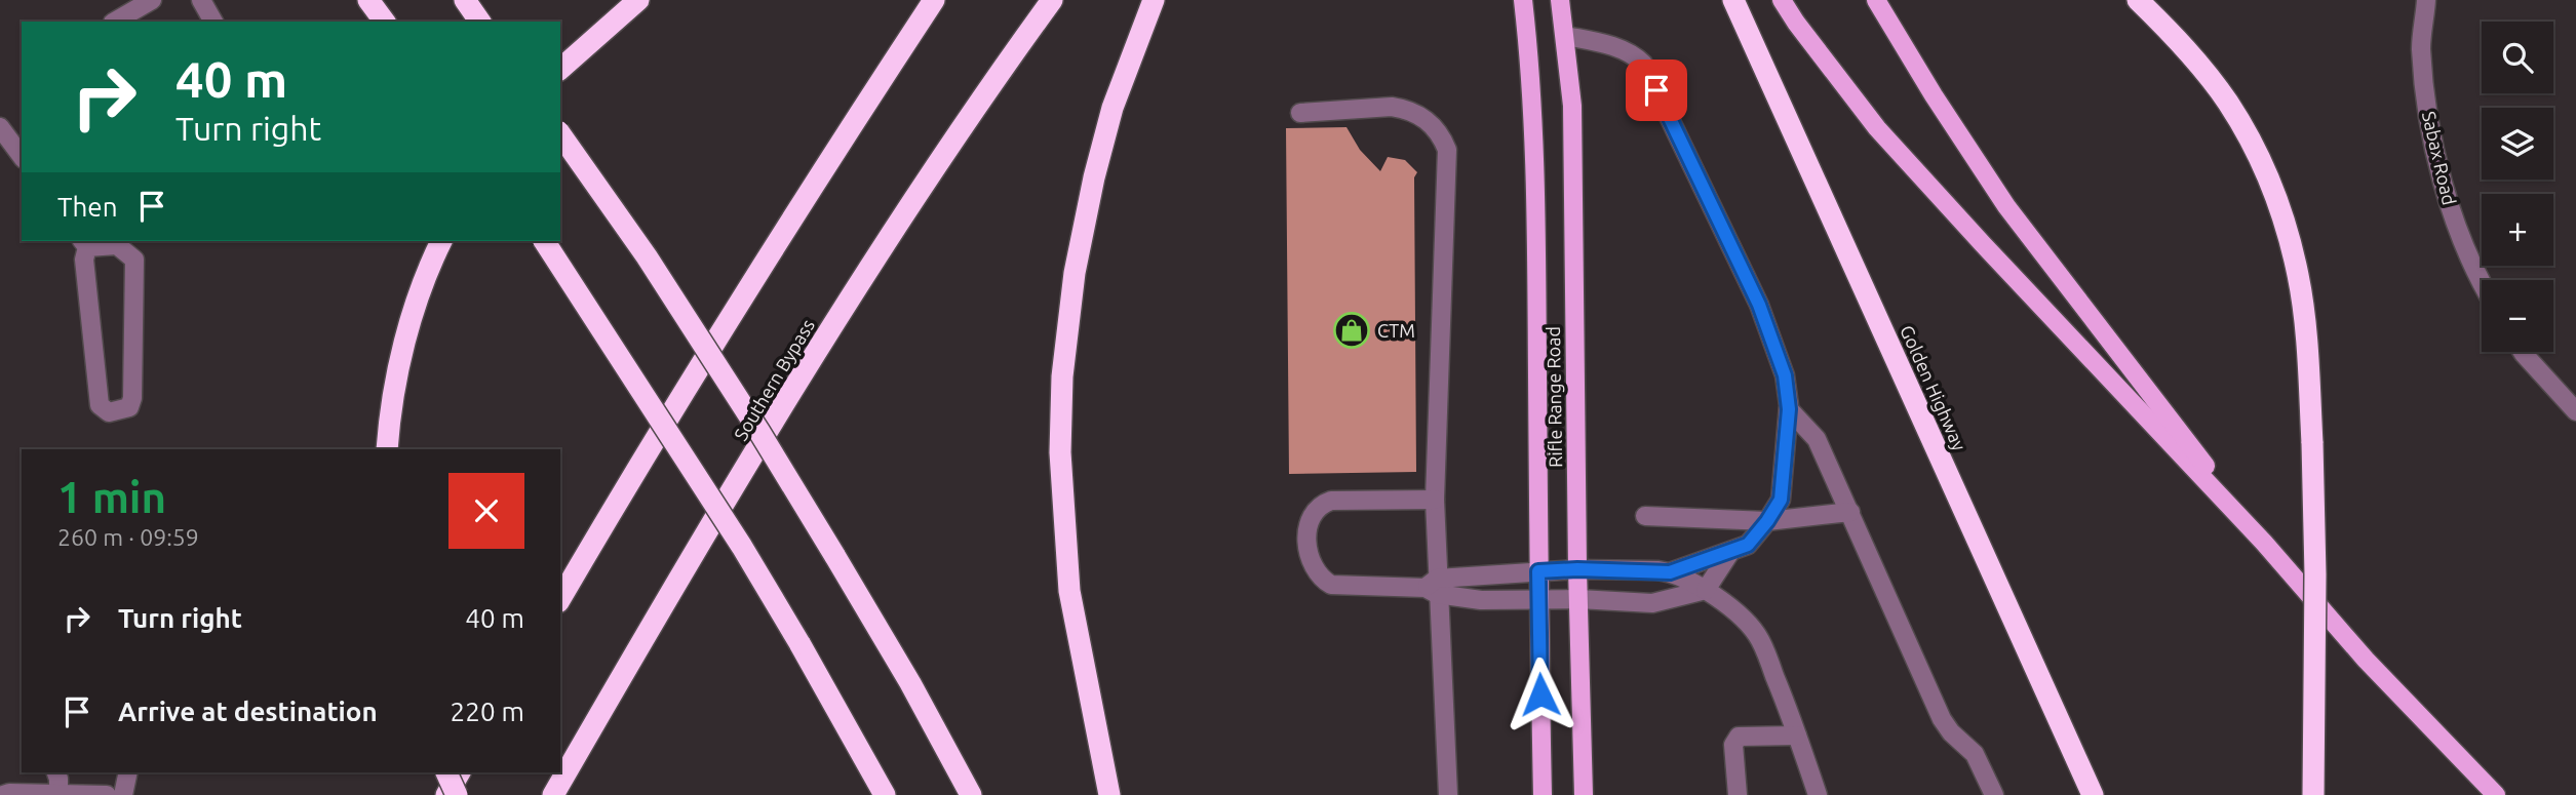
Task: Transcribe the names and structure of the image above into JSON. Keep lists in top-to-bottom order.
{
  "streets": {
    "highway": ["Southern Bypass", "Golden Highway"],
    "main road": ["Rifle Range Road"],
    "street": ["Sabax Road"]
  },
  "places": {
    "shop": ["CTM"]
  },
  "page": {
    "map_buttons": ["+", "−"],
    "turn": ["40 m", "Turn right"],
    "then": "Then",
    "heading": ["1 min", "260 m · 09:59"],
    "list": [
      {
        "name": "Turn right",
        "value": "40 m"
      },
      {
        "name": "Arrive at destination",
        "value": "220 m"
      }
    ]
  }
}
